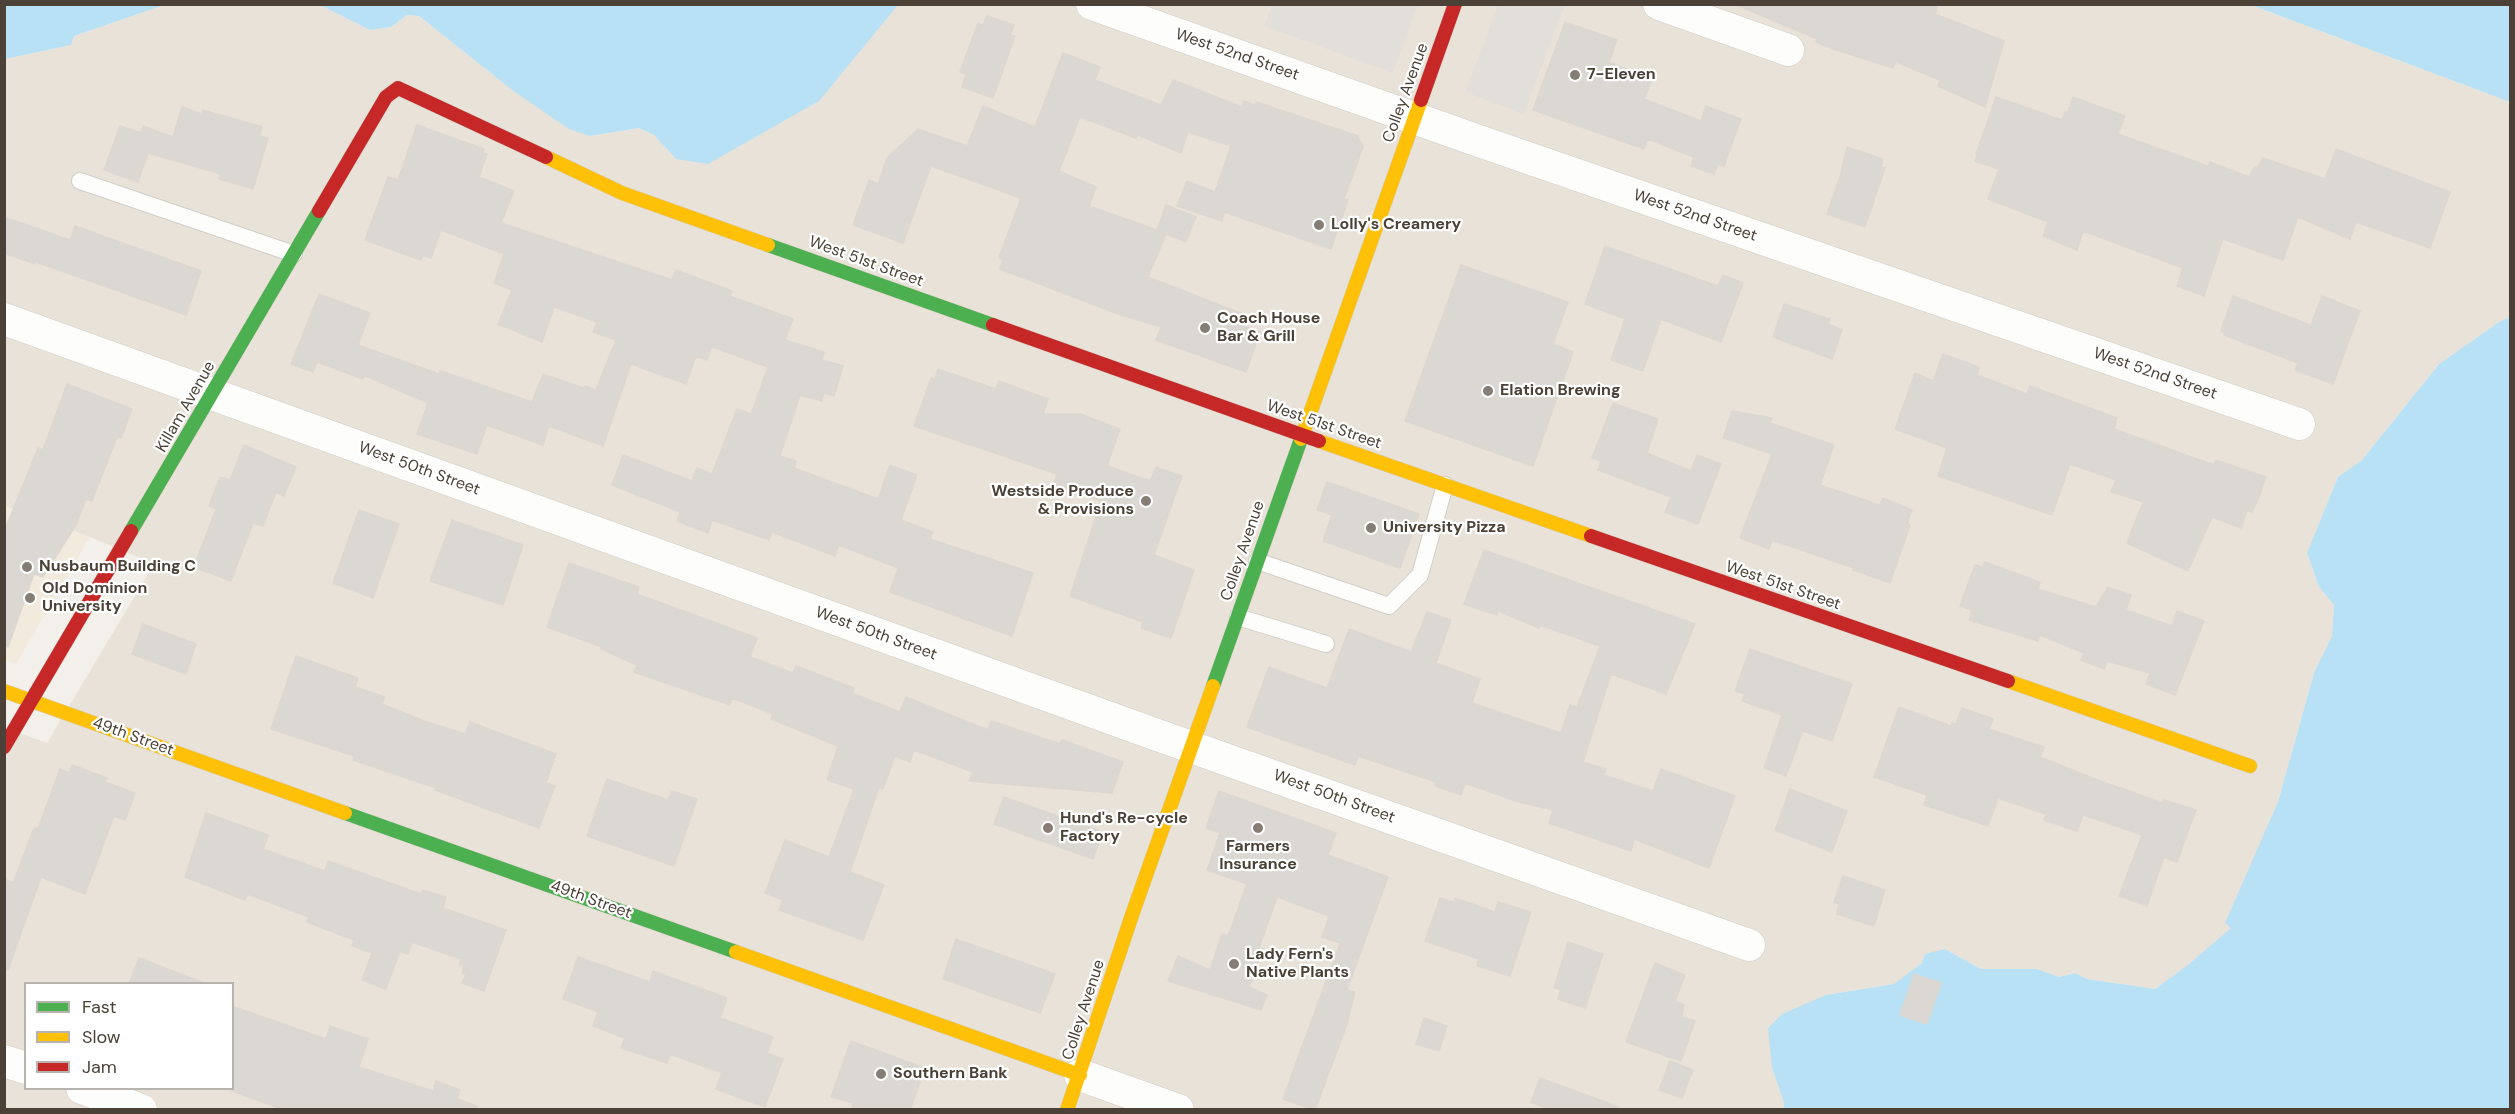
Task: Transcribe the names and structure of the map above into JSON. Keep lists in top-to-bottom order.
{
  "streets": {
    "street": [
      "West 52nd Street",
      "Colley Avenue",
      "West 51st Street",
      "Killam Avenue",
      "West 50th Street",
      "49th Street"
    ]
  },
  "crossings": [
    ["West 52nd Street", "Colley Avenue"],
    ["Colley Avenue", "West 51st Street"],
    ["Colley Avenue", "West 50th Street"],
    ["Colley Avenue", "49th Street"],
    ["West 51st Street", "Killam Avenue"],
    ["Killam Avenue", "West 50th Street"],
    ["Killam Avenue", "49th Street"]
  ],
  "places": [
    "7-Eleven",
    "Lolly's Creamery",
    "Coach House Bar & Grill",
    "Elation Brewing",
    "Westside Produce & Provisions",
    "University Pizza",
    "Nusbaum Building C",
    "Old Dominion University",
    "Hund's Re-cycle Factory",
    "Farmers Insurance",
    "Lady Fern's Native Plants",
    "Southern Bank"
  ],
  "legend": ["Fast", "Slow", "Jam"]
}
